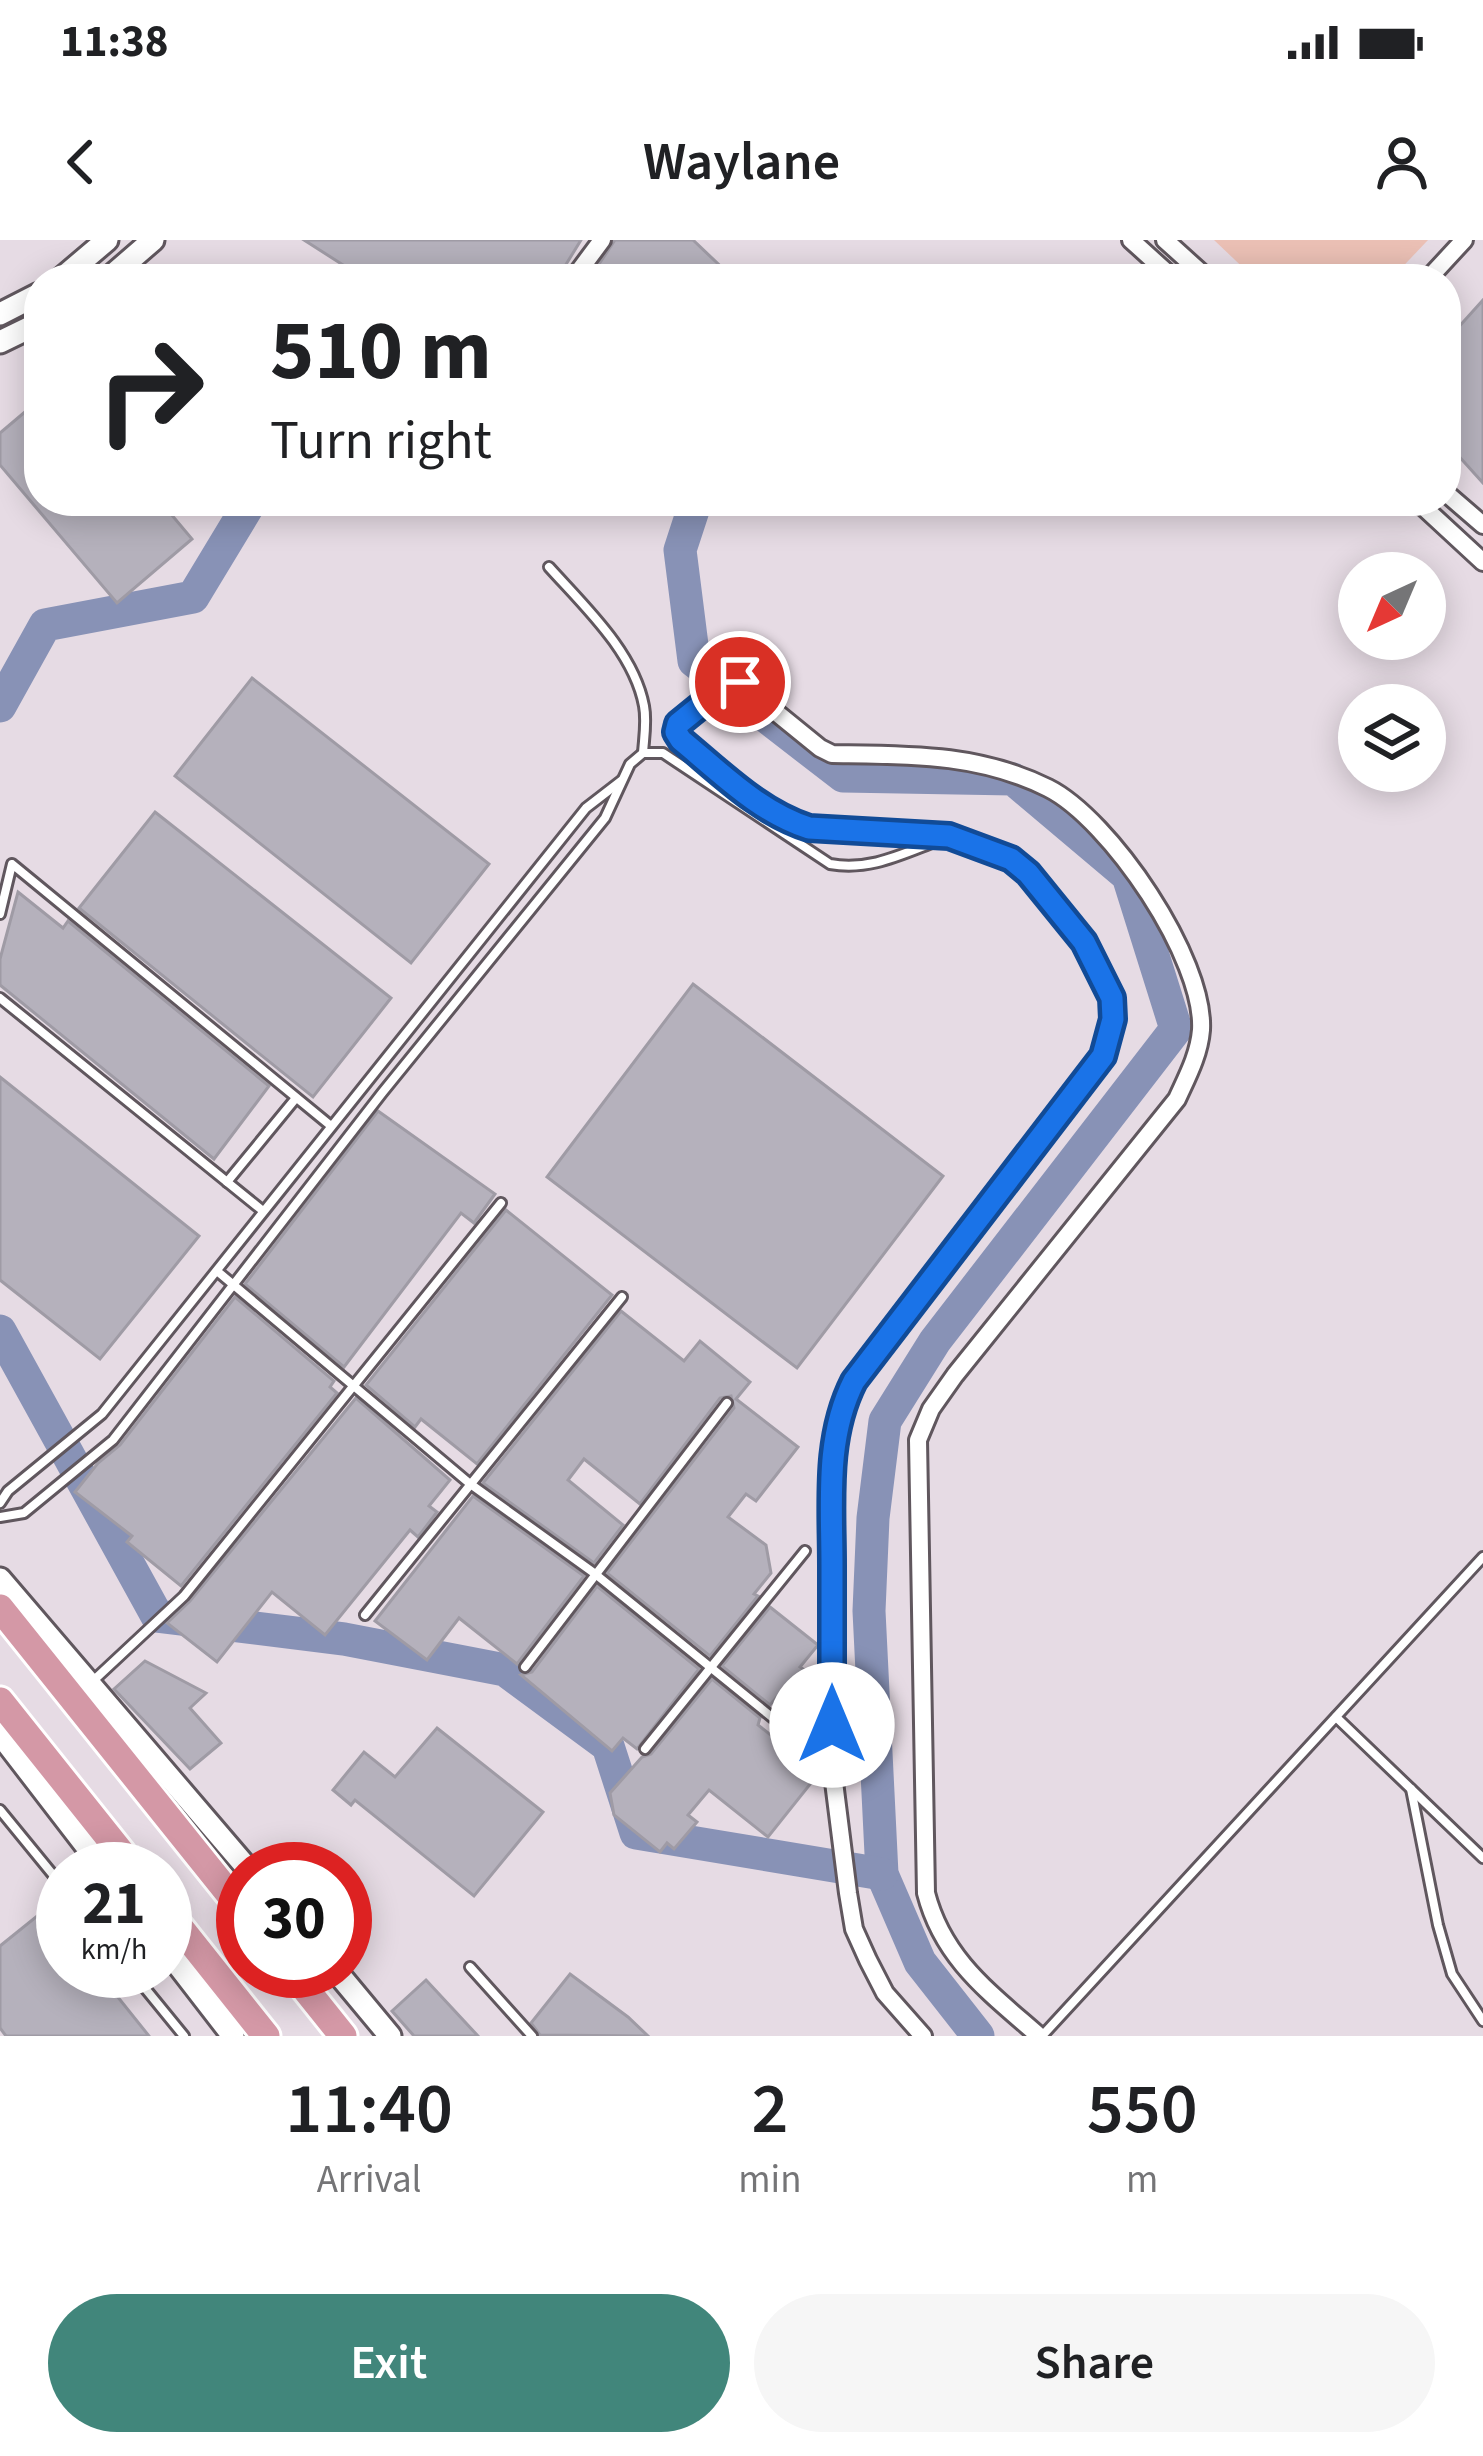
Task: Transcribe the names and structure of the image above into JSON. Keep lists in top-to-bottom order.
{
  "north": "bottom left",
  "page": {
    "status": "11:38",
    "header": "Waylane",
    "turn": ["510 m", "Turn right"],
    "speed": "21 km/h",
    "limit": "30",
    "eta": [
      "11:40",
      "Arrival",
      "2",
      "min",
      "550",
      "m"
    ],
    "buttons": ["Exit", "Share"]
  }
}
